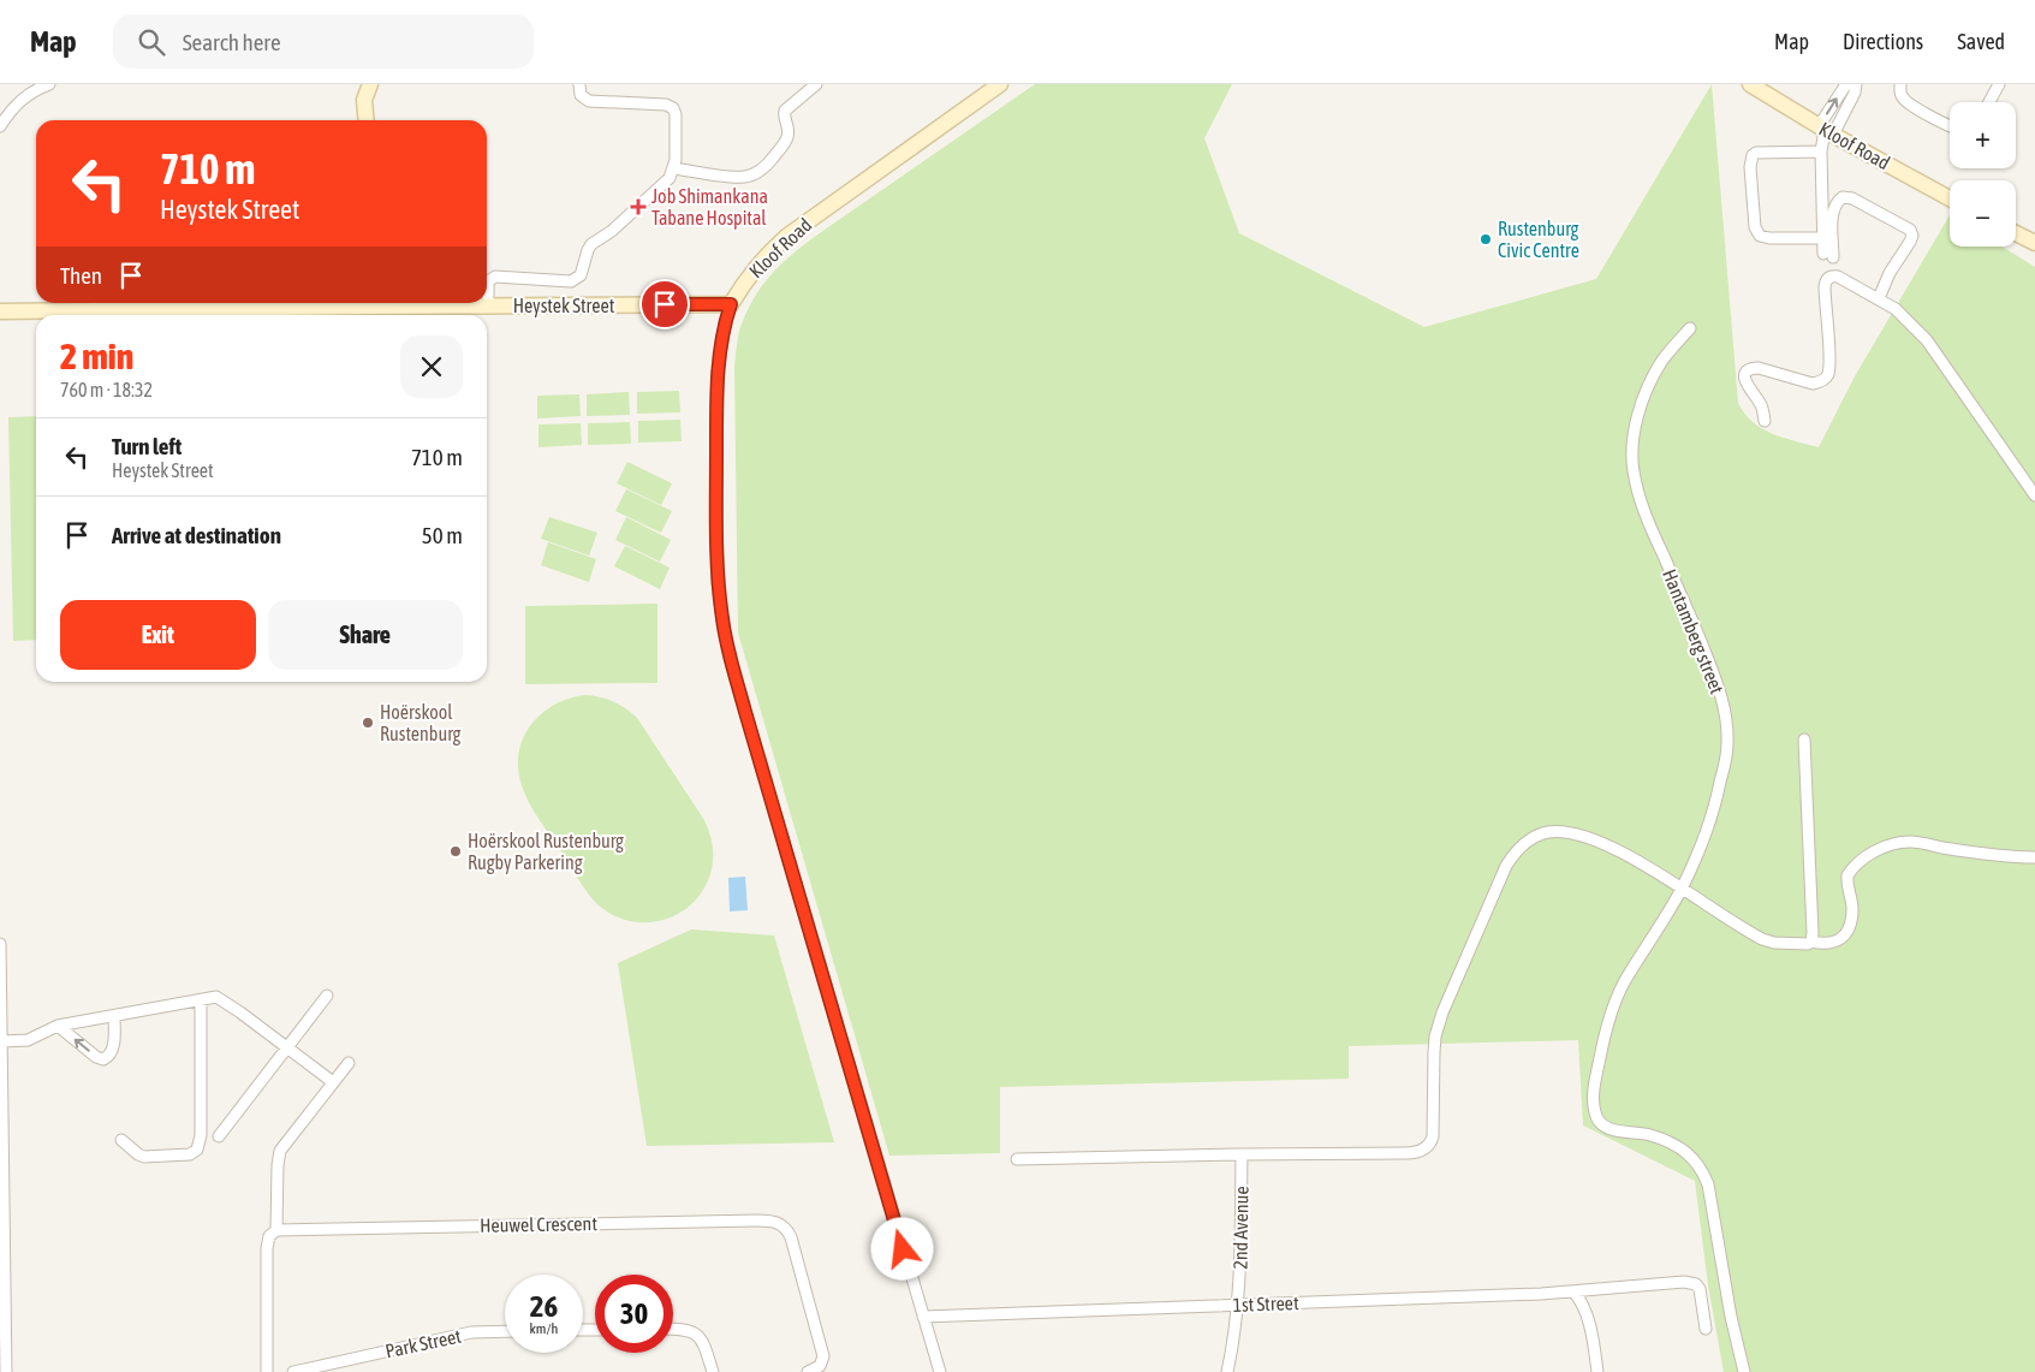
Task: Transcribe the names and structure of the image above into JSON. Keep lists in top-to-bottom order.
{
  "streets": {
    "street": [
      "Kloof Road",
      "Heystek Street",
      "Hantamberg street",
      "Heuwel Crescent",
      "2nd Avenue",
      "1st Street",
      "Park Street"
    ]
  },
  "crossings": [
    ["Kloof Road", "Heystek Street"],
    ["Kloof Road", "1st Street"],
    ["2nd Avenue", "1st Street"]
  ],
  "places": {
    "health": ["Job Shimankana Tabane Hospital"],
    "other": ["Rustenburg Civic Centre", "Hoërskool Rustenburg", "Hoërskool Rustenburg Rugby Parkering"]
  },
  "page": {
    "header": "Map",
    "search": "Search here",
    "nav": ["Map", "Directions", "Saved"],
    "map_buttons": ["+", "−"],
    "turn": ["710 m", "Heystek Street"],
    "then": "Then",
    "heading": ["2 min", "760 m · 18:32"],
    "list": [
      {
        "name": "Turn left",
        "note": "Heystek Street",
        "value": "710 m"
      },
      {
        "name": "Arrive at destination",
        "value": "50 m"
      }
    ],
    "buttons": ["Exit", "Share"],
    "speed": "26 km/h",
    "limit": "30"
  }
}
